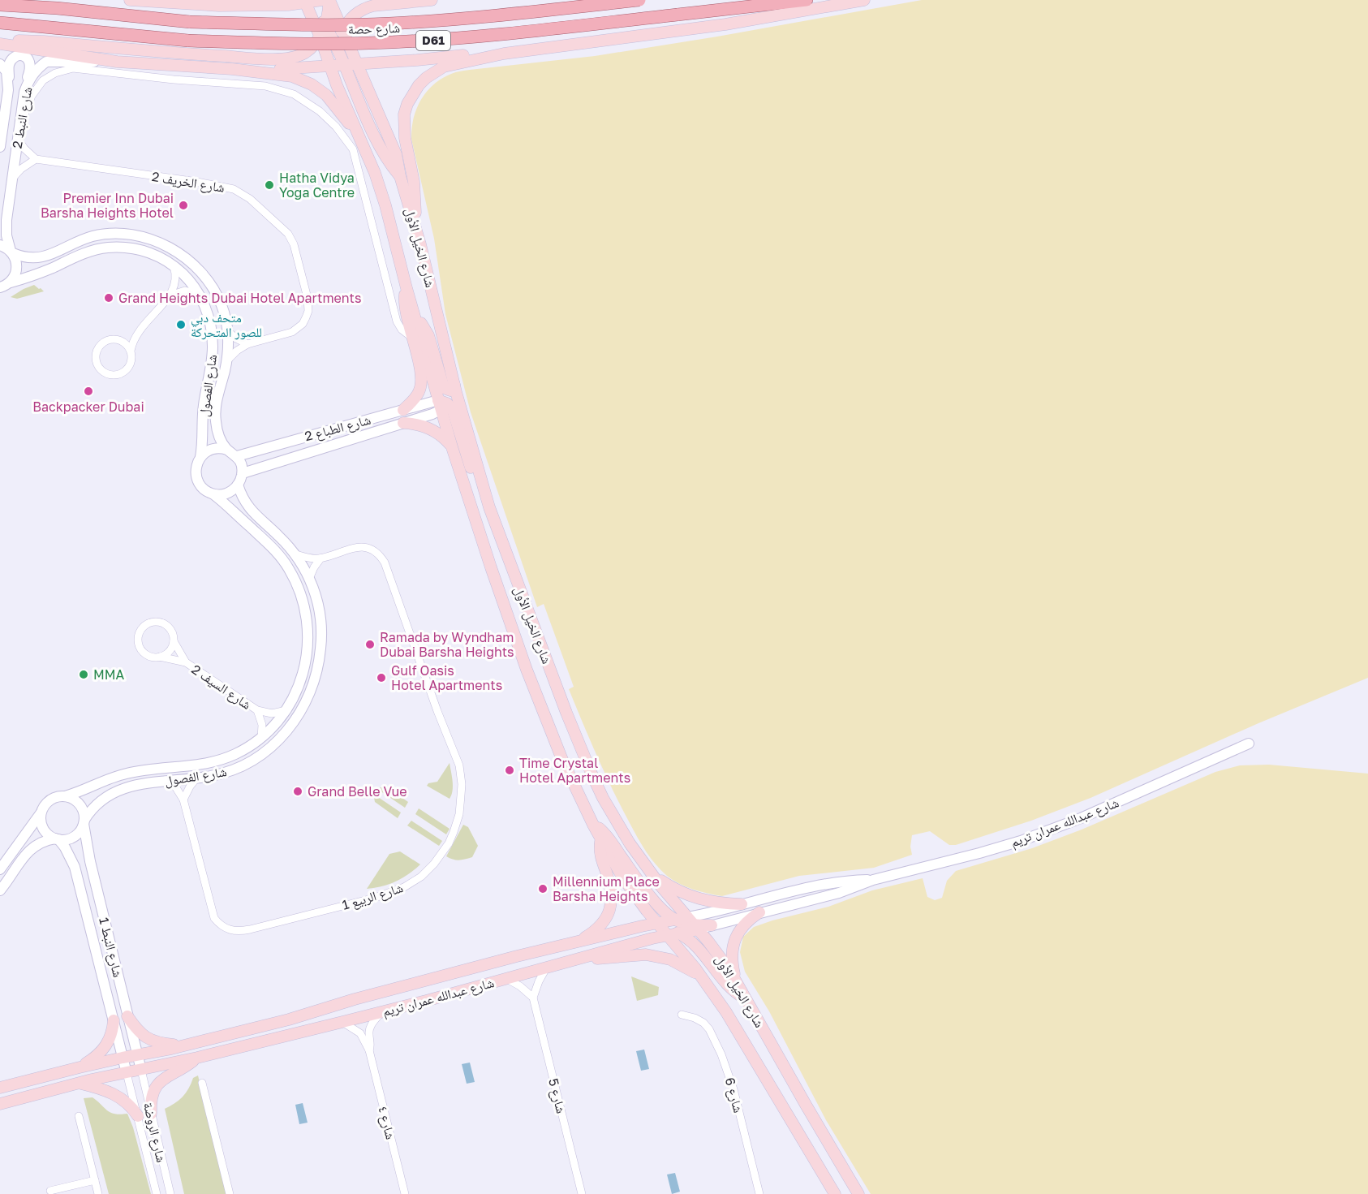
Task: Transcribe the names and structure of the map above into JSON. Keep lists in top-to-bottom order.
{
  "streets": {
    "main road": [
      "شارع حصة",
      "D61",
      "شارع الخيل الأول",
      "شارع عبدالله عمران تريم"
    ],
    "street": [
      "شارع النبط 2",
      "شارع الخريف 2",
      "شارع الفصول",
      "شارع الطباع 2",
      "شارع السيف 2",
      "شارع الربيع 1",
      "شارع النبط 1",
      "شارع 6",
      "شارع 5",
      "شارع ٤",
      "شارع الروضة"
    ]
  },
  "crossings": [
    ["شارع النبط 2", "شارع الفصول"],
    ["شارع الخريف 2", "شارع الفصول"],
    ["شارع الخيل الأول", "شارع الطباع 2"],
    ["شارع الخيل الأول", "شارع عبدالله عمران تريم"],
    ["شارع الفصول", "شارع الطباع 2"],
    ["شارع الفصول", "شارع السيف 2"],
    ["شارع الفصول", "شارع الربيع 1"],
    ["شارع الفصول", "شارع النبط 1"],
    ["شارع عبدالله عمران تريم", "شارع النبط 1"],
    ["شارع عبدالله عمران تريم", "شارع ٤"],
    ["شارع عبدالله عمران تريم", "شارع الروضة"],
    ["شارع النبط 1", "شارع الروضة"]
  ],
  "places": [
    "Hatha Vidya Yoga Centre",
    "Premier Inn Dubai Barsha Heights Hotel",
    "Grand Heights Dubai Hotel Apartments",
    "متحف دبي للصور المتحركة",
    "Backpacker Dubai",
    "Ramada by Wyndham Dubai Barsha Heights",
    "MMA",
    "Gulf Oasis Hotel Apartments",
    "Time Crystal Hotel Apartments",
    "Grand Belle Vue",
    "Millennium Place Barsha Heights"
  ]
}
